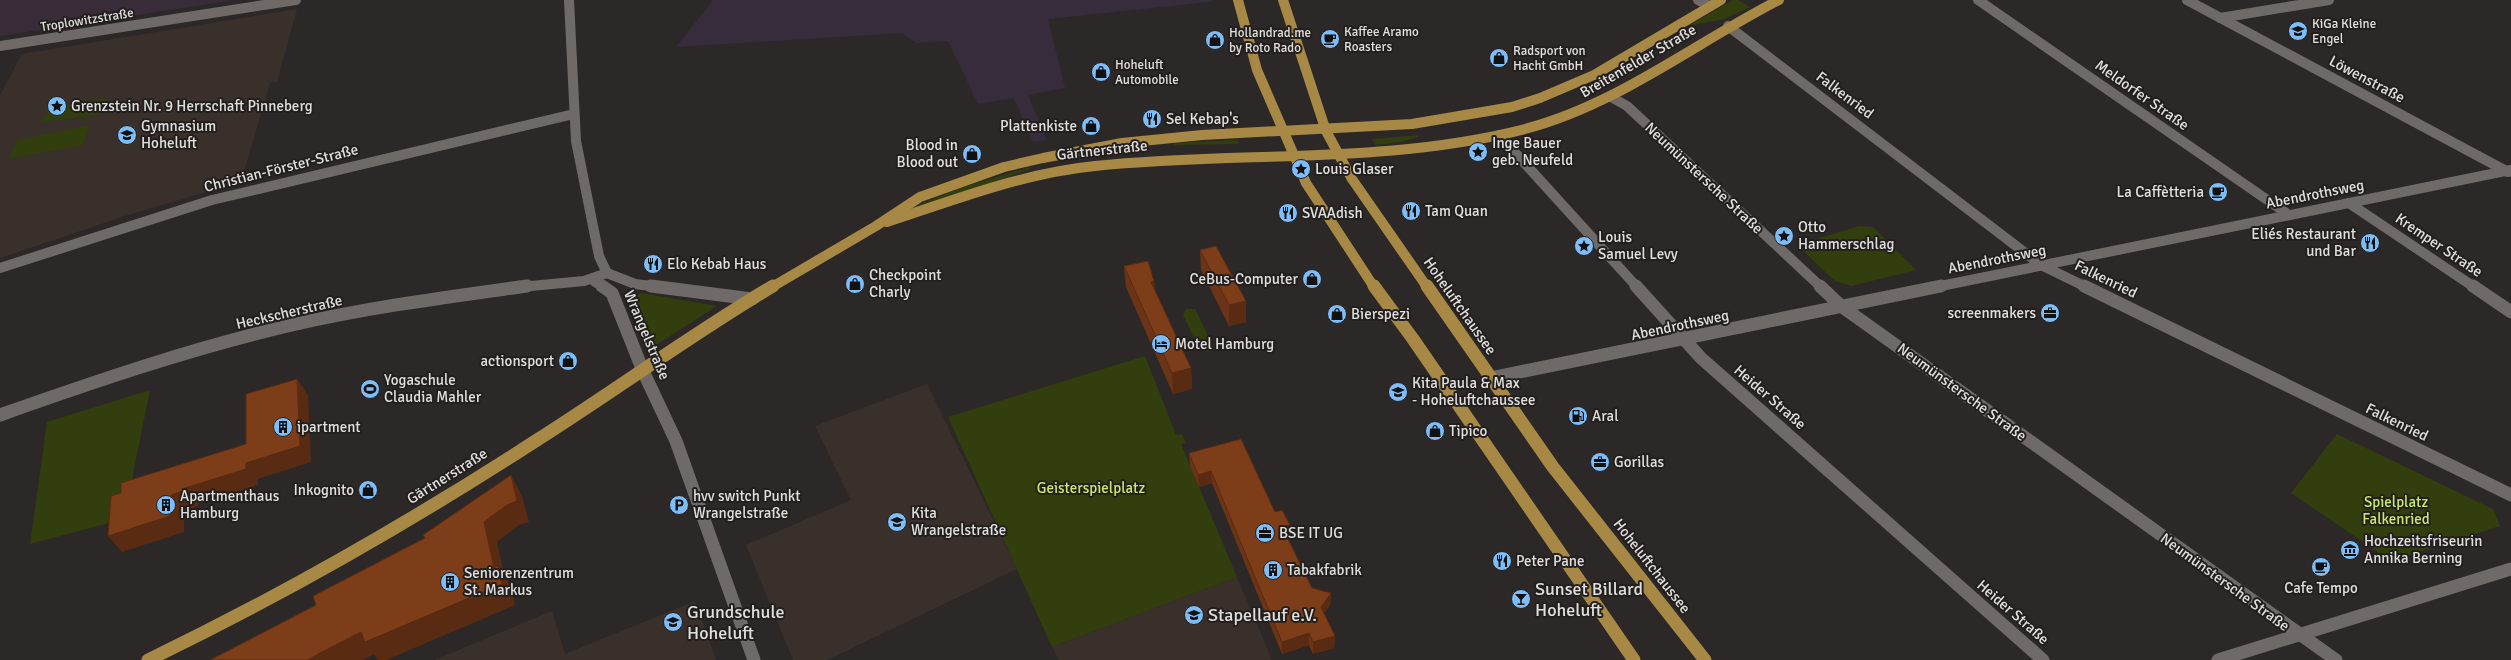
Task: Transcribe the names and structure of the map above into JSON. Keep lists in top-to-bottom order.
{
  "streets": {
    "main road": ["Breitenfelder Straße", "Gärtnerstraße", "Hoheluftchaussee"],
    "street": [
      "Troplowitzstraße",
      "Löwenstraße",
      "Falkenried",
      "Meldorfer Straße",
      "Christian-Förster-Straße",
      "Neumünstersche Straße",
      "Abendrothsweg",
      "Kremper Straße",
      "Heckscherstraße",
      "Wrangelstraße",
      "Heider Straße"
    ]
  },
  "crossings": [
    ["Breitenfelder Straße", "Falkenried"],
    ["Breitenfelder Straße", "Gärtnerstraße"],
    ["Breitenfelder Straße", "Neumünstersche Straße"],
    ["Breitenfelder Straße", "Hoheluftchaussee"],
    ["Breitenfelder Straße", "Heider Straße"],
    ["Löwenstraße", "Abendrothsweg"],
    ["Falkenried", "Abendrothsweg"],
    ["Meldorfer Straße", "Abendrothsweg"],
    ["Gärtnerstraße", "Hoheluftchaussee"],
    ["Gärtnerstraße", "Wrangelstraße"],
    ["Neumünstersche Straße", "Abendrothsweg"],
    ["Abendrothsweg", "Kremper Straße"],
    ["Abendrothsweg", "Hoheluftchaussee"],
    ["Abendrothsweg", "Heider Straße"],
    ["Heckscherstraße", "Wrangelstraße"]
  ],
  "parks": ["Geisterspielplatz", "Spielplatz Falkenried"],
  "places": {
    "school or university": [
      "KiGa Kleine Engel",
      "Gymnasium Hoheluft",
      "Kita Paula & Max - Hoheluftchaussee",
      "Kita Wrangelstraße",
      "Stapellauf e.V.",
      "Grundschule Hoheluft"
    ],
    "cafe": ["Kaffee Aramo Roasters", "La Caffètteria", "Cafe Tempo"],
    "shop": [
      "Hollandrad.me by Roto Rado",
      "Radsport von Hacht GmbH",
      "Hoheluft Automobile",
      "Plattenkiste",
      "Blood in Blood out",
      "CeBus-Computer",
      "Checkpoint Charly",
      "Bierspezi",
      "actionsport",
      "Tipico",
      "Inkognito"
    ],
    "place": [
      "Grenzstein Nr. 9 Herrschaft Pinneberg",
      "Inge Bauer geb. Neufeld",
      "Louis Glaser",
      "Otto Hammerschlag",
      "Louis Samuel Levy"
    ],
    "restaurant": [
      "Sel Kebap's",
      "Tam Quan",
      "SVAAdish",
      "Eliés Restaurant und Bar",
      "Elo Kebab Haus",
      "Peter Pane"
    ],
    "office": ["screenmakers", "Gorillas", "BSE IT UG"],
    "hotel": ["Motel Hamburg"],
    "sports": ["Yogaschule Claudia Mahler"],
    "fuel station": ["Aral"],
    "building": [
      "ipartment",
      "Apartmenthaus Hamburg",
      "Tabakfabrik",
      "Seniorenzentrum St. Markus"
    ],
    "parking": ["hvv switch Punkt Wrangelstraße"],
    "museum": ["Hochzeitsfriseurin Annika Berning"],
    "bar": ["Sunset Billard Hoheluft"]
  }
}
